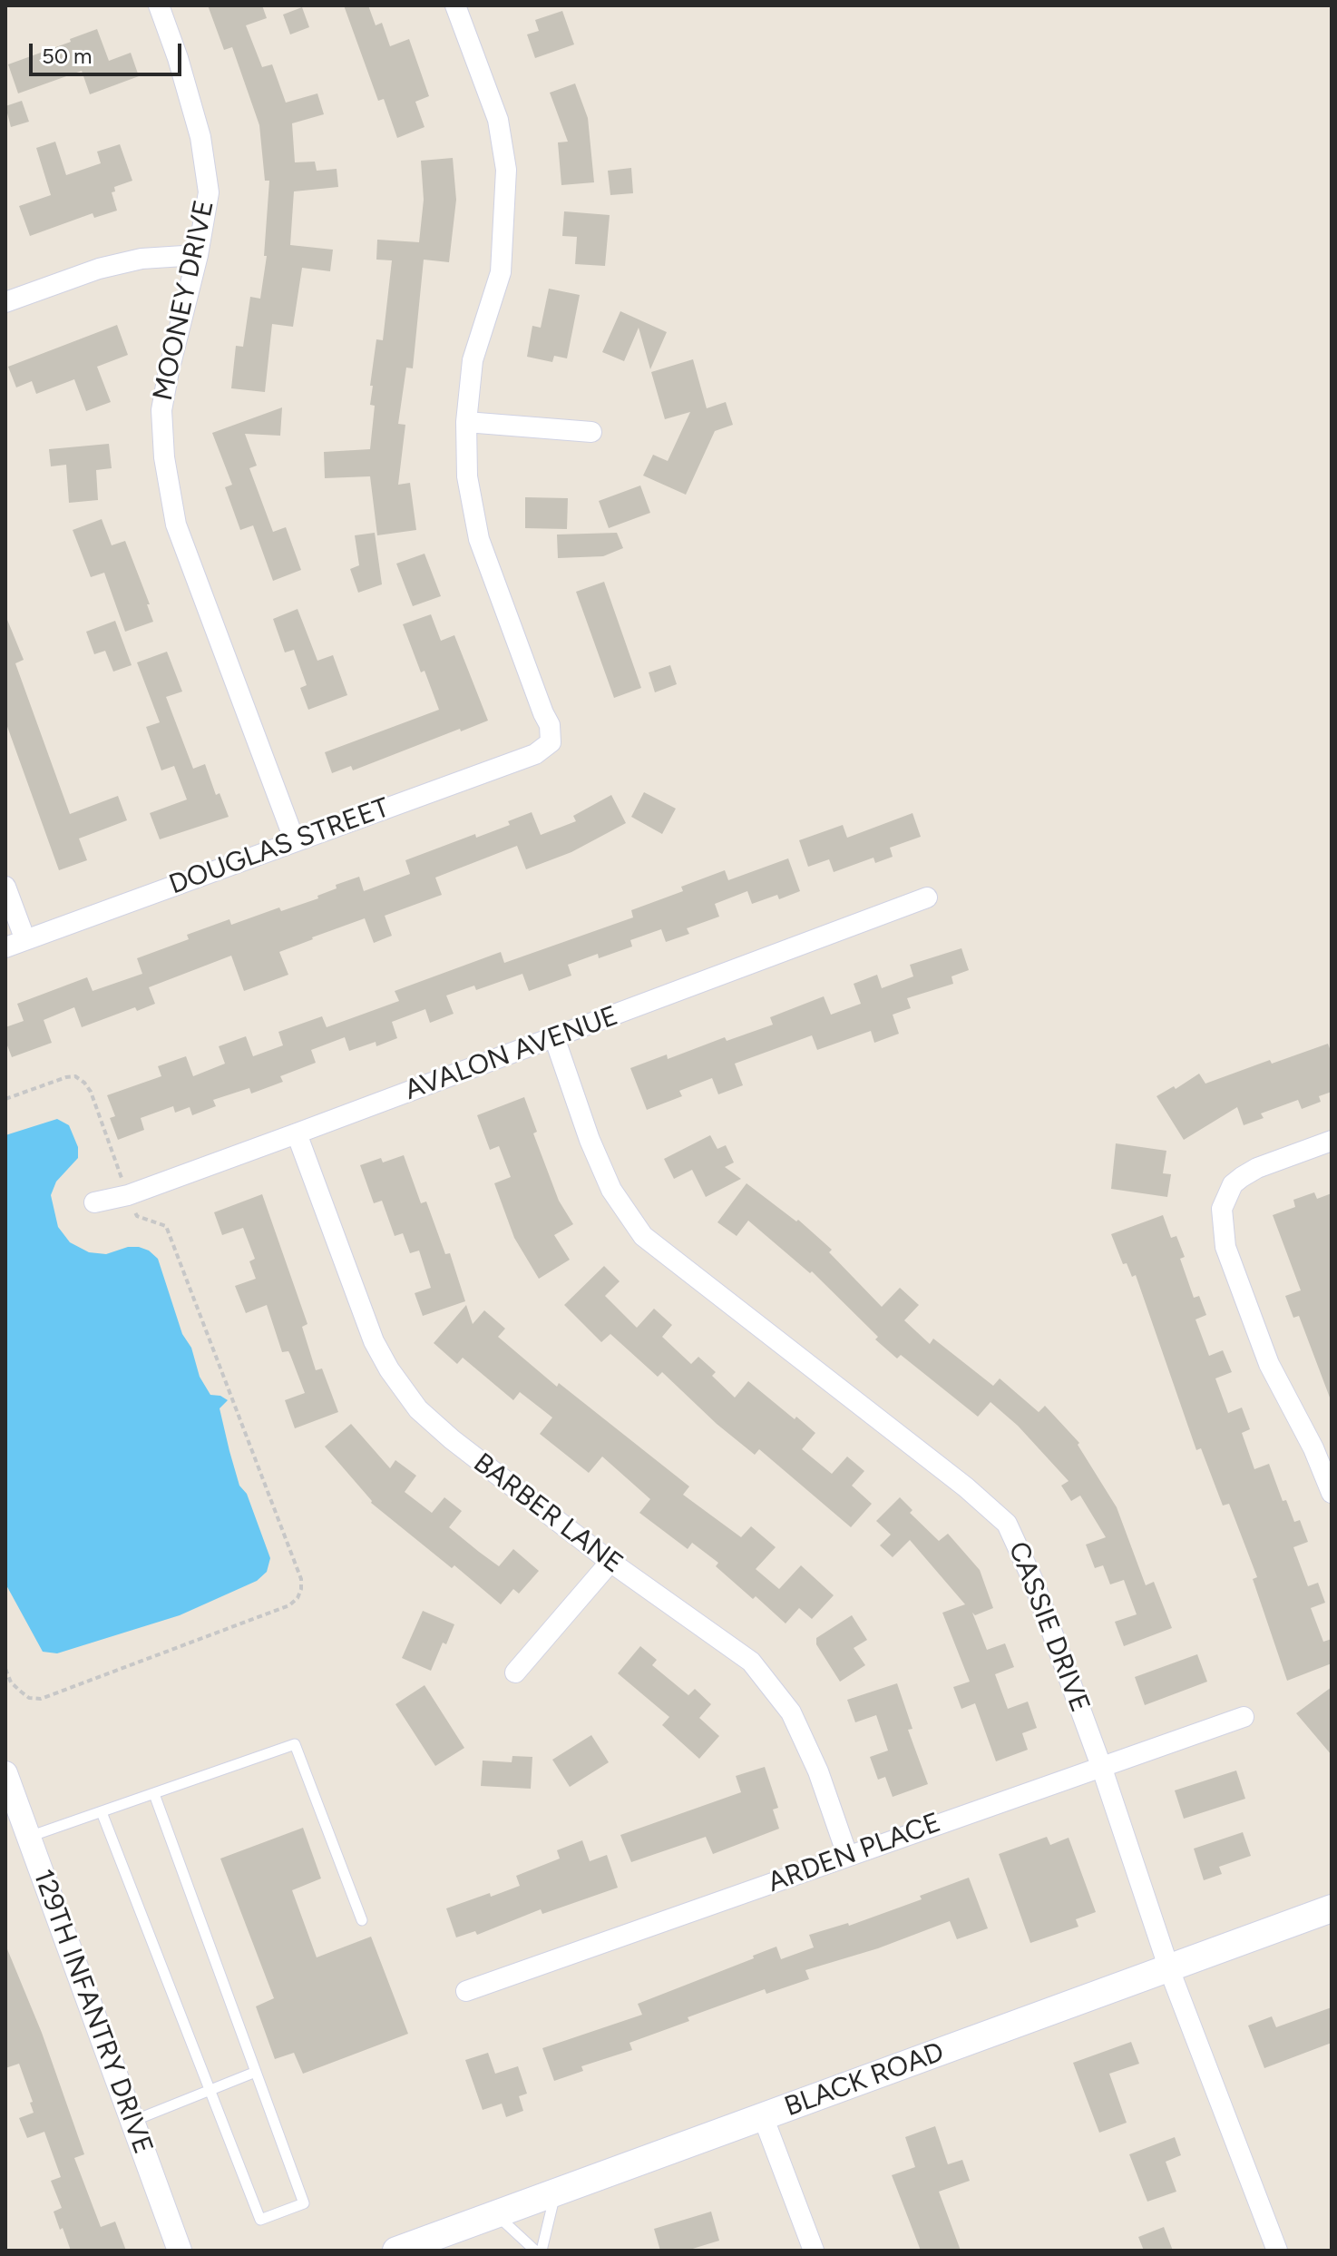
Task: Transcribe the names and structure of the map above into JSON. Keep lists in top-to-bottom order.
{
  "streets": {
    "main road": ["BLACK ROAD"],
    "street": [
      "MOONEY DRIVE",
      "DOUGLAS STREET",
      "AVALON AVENUE",
      "BARBER LANE",
      "CASSIE DRIVE",
      "ARDEN PLACE",
      "129TH INFANTRY DRIVE"
    ]
  },
  "crossings": [
    ["MOONEY DRIVE", "DOUGLAS STREET"],
    ["AVALON AVENUE", "BARBER LANE"],
    ["AVALON AVENUE", "CASSIE DRIVE"],
    ["BARBER LANE", "ARDEN PLACE"],
    ["CASSIE DRIVE", "ARDEN PLACE"],
    ["CASSIE DRIVE", "BLACK ROAD"]
  ],
  "scale_bar": "50 m"
}
